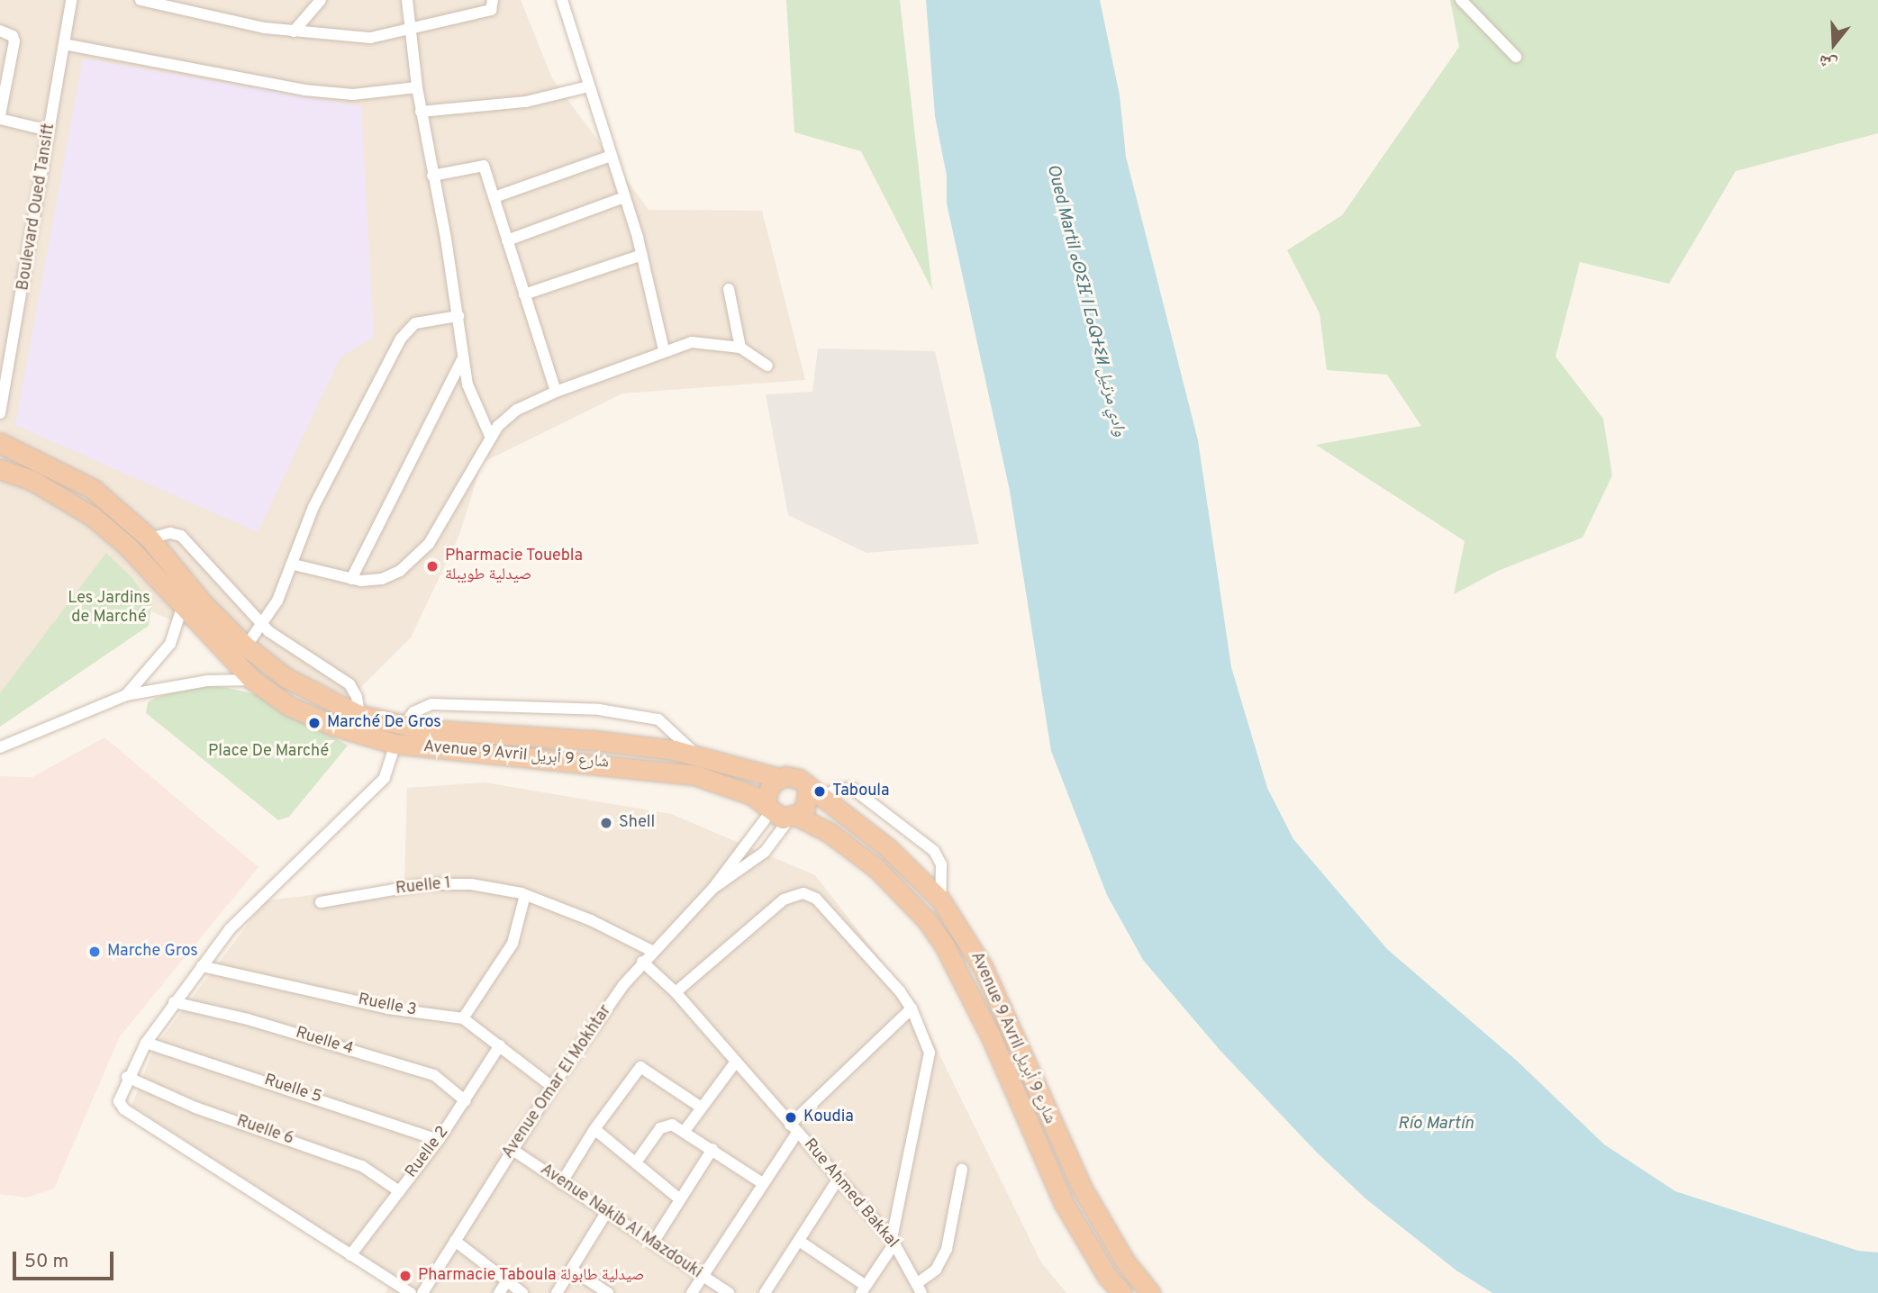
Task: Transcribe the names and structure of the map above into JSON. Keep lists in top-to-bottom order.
{
  "streets": {
    "highway": ["Avenue 9 Avril شارع 9 أبريل"],
    "street": [
      "Boulevard Oued Tansift",
      "Ruelle 1",
      "Ruelle 3",
      "Ruelle 4",
      "Avenue Omar El Mokhtar",
      "Ruelle 5",
      "Ruelle 6",
      "Ruelle 2",
      "Rue Ahmed Bakkal",
      "Avenue Nakib Al Mazdouki"
    ]
  },
  "crossings": [
    ["Avenue 9 Avril شارع 9 أبريل", "Avenue Omar El Mokhtar"],
    ["Ruelle 1", "Avenue Omar El Mokhtar"],
    ["Ruelle 3", "Avenue Omar El Mokhtar"],
    ["Ruelle 3", "Ruelle 2"],
    ["Ruelle 4", "Ruelle 2"],
    ["Avenue Omar El Mokhtar", "Rue Ahmed Bakkal"],
    ["Avenue Omar El Mokhtar", "Avenue Nakib Al Mazdouki"],
    ["Ruelle 5", "Ruelle 2"],
    ["Ruelle 6", "Ruelle 2"]
  ],
  "water": ["Oued Martil ⴰⵙⵉⴼ ⵏ ⵎⴰⵕⵜⵉⵍ وادي مرتيل", "Río Martín"],
  "parks": ["Les Jardins de Marché", "Place De Marché"],
  "places": [
    "Pharmacie Touebla صيدلية طويبلة",
    "Marché De Gros",
    "Taboula",
    "Shell",
    "Marche Gros",
    "Koudia",
    "Pharmacie Taboula صيدلية طابولة"
  ],
  "scale_bar": "50 m",
  "north": "bottom"
}
